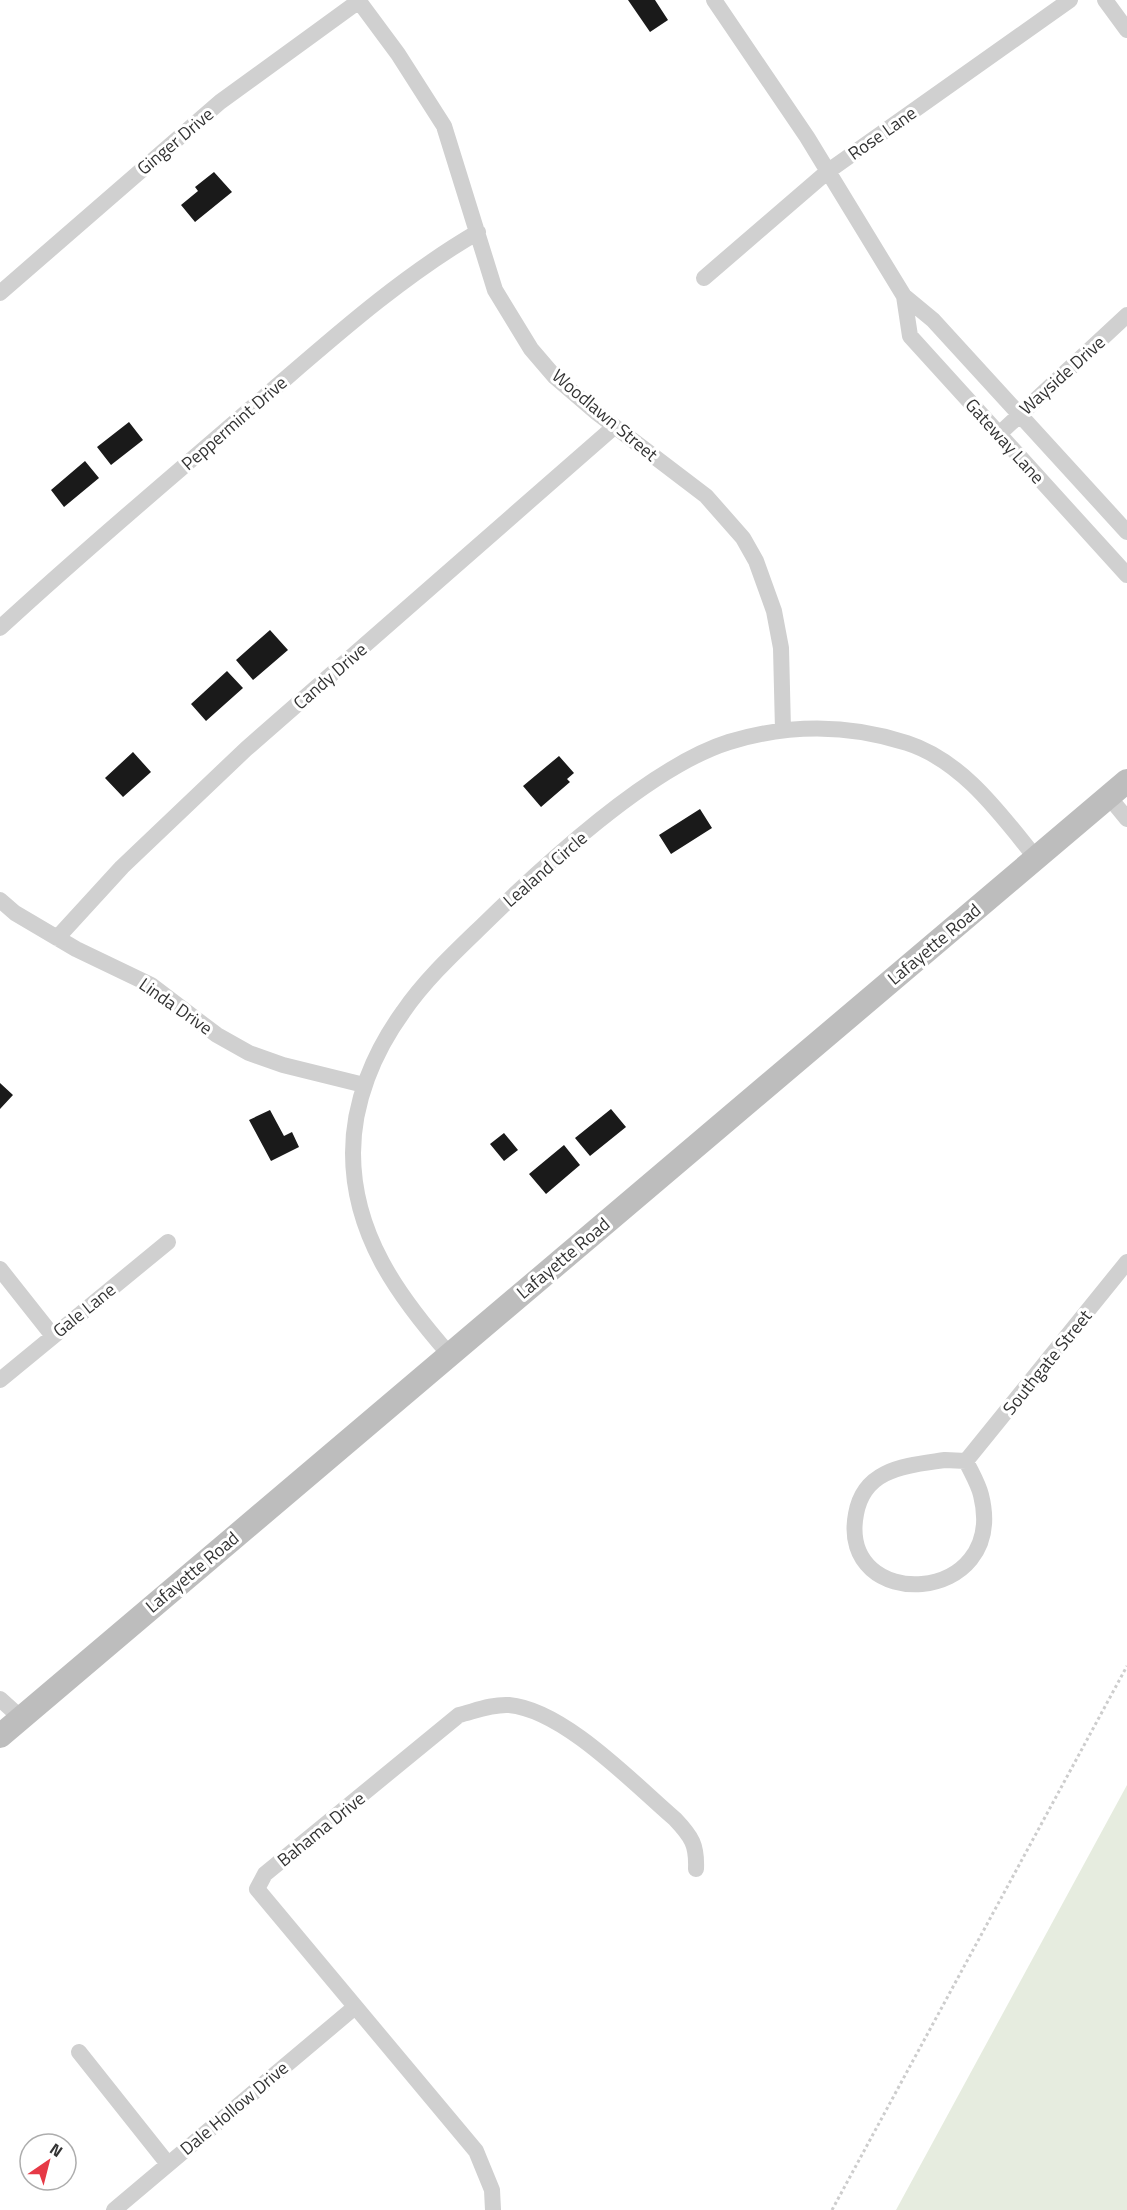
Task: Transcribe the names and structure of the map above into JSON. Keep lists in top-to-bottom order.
{
  "streets": {
    "main road": ["Lafayette Road"],
    "street": [
      "Rose Lane",
      "Ginger Drive",
      "Wayside Drive",
      "Woodlawn Street",
      "Peppermint Drive",
      "Gateway Lane",
      "Candy Drive",
      "Lealand Circle",
      "Linda Drive",
      "Gale Lane",
      "Southgate Street",
      "Bahama Drive",
      "Dale Hollow Drive"
    ]
  },
  "crossings": [
    ["Rose Lane", "Gateway Lane"],
    ["Ginger Drive", "Woodlawn Street"],
    ["Wayside Drive", "Gateway Lane"],
    ["Woodlawn Street", "Peppermint Drive"],
    ["Woodlawn Street", "Candy Drive"],
    ["Woodlawn Street", "Lealand Circle"],
    ["Candy Drive", "Linda Drive"],
    ["Lealand Circle", "Lafayette Road"],
    ["Lealand Circle", "Linda Drive"],
    ["Bahama Drive", "Dale Hollow Drive"]
  ],
  "north": "top right"
}
